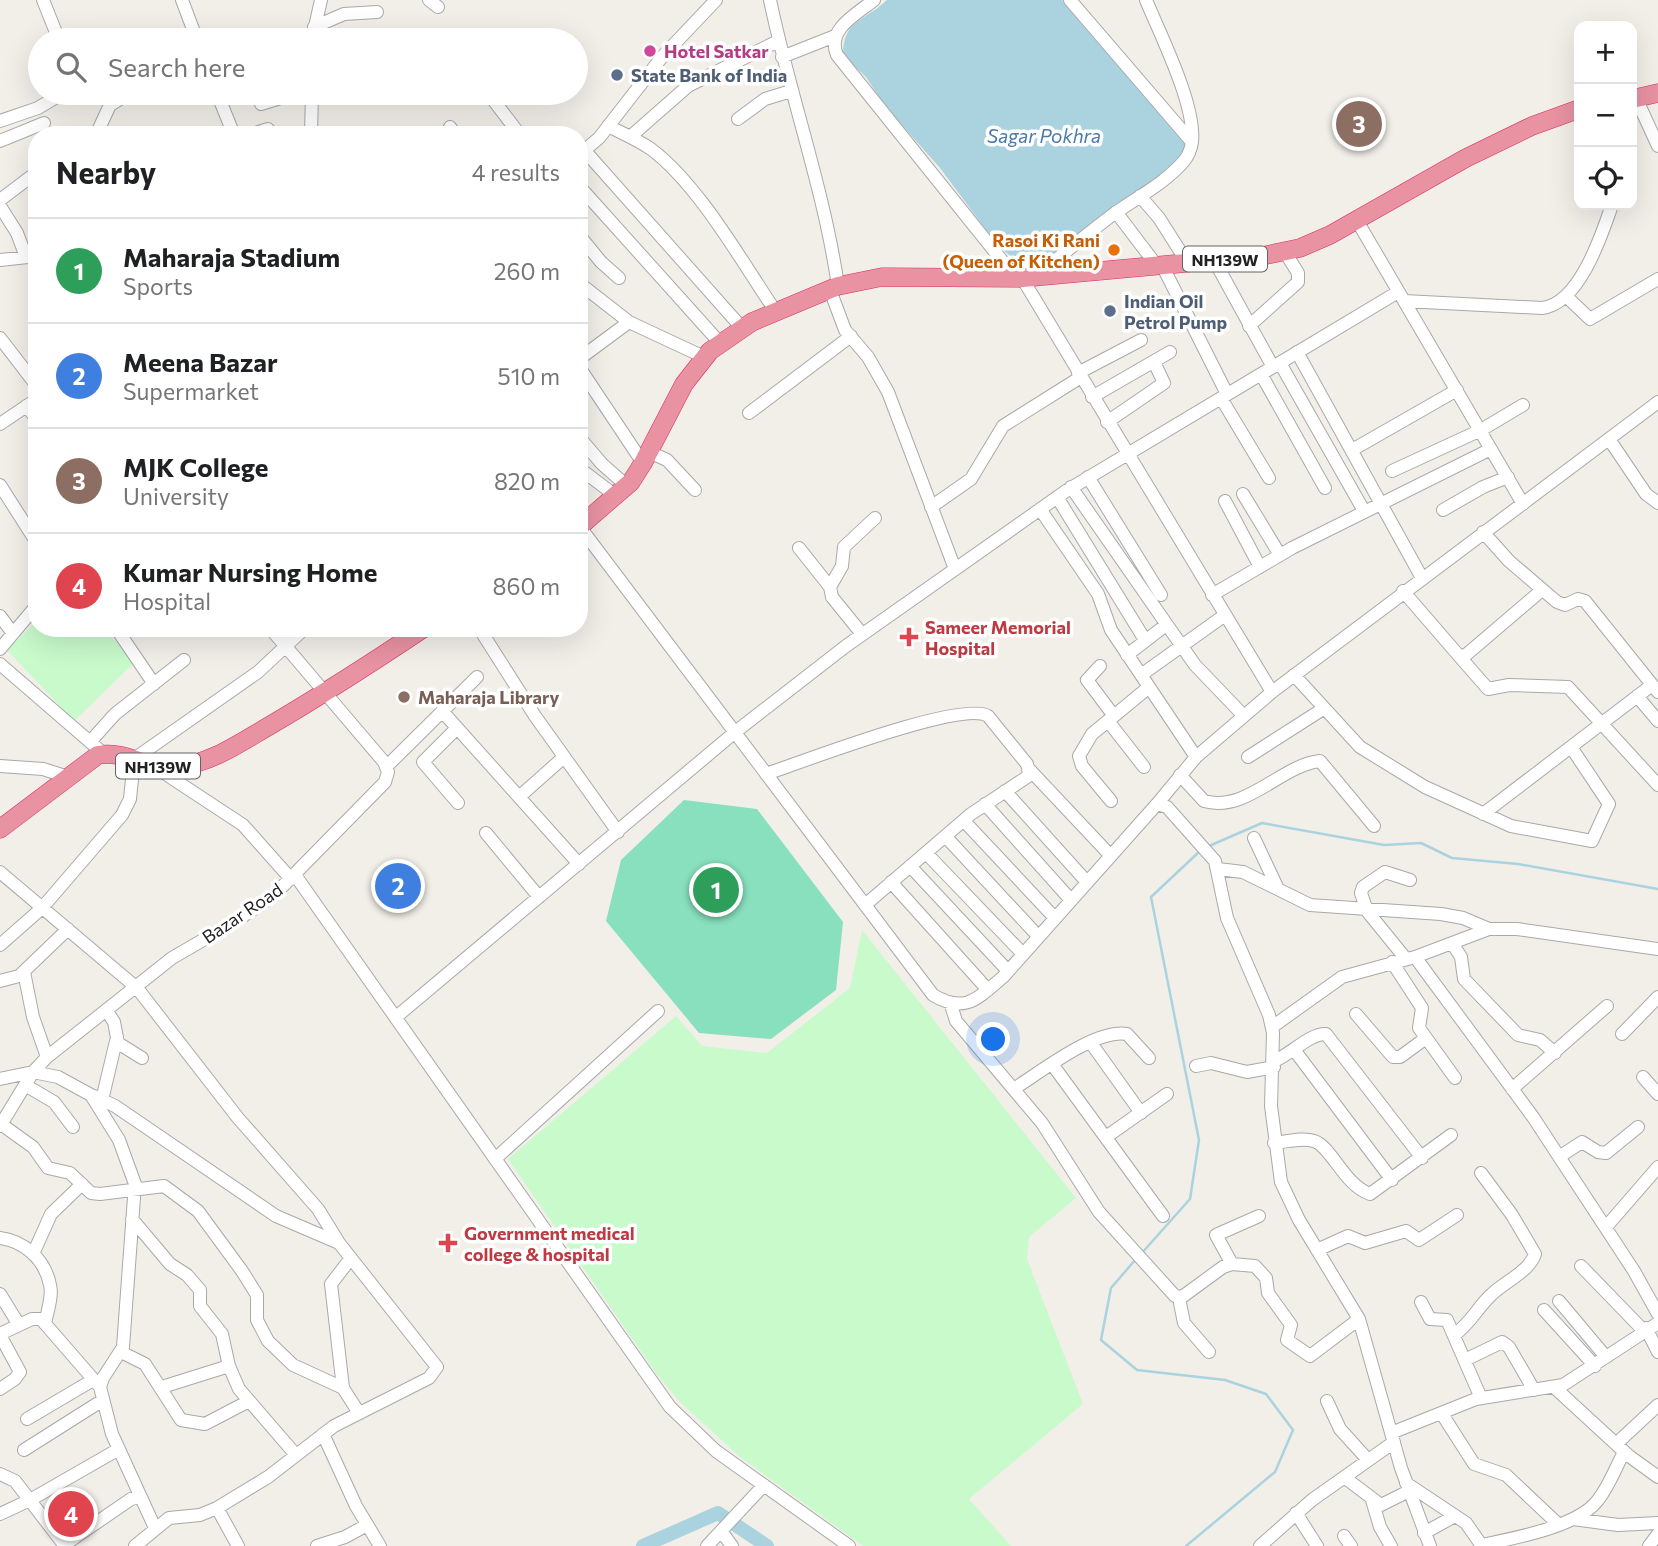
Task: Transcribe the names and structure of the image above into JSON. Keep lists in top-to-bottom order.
{
  "streets": {
    "highway": ["NH139W"],
    "street": ["Bazar Road"]
  },
  "water": ["Sagar Pokhra"],
  "places": {
    "other": [
      "Hotel Satkar",
      "State Bank of India",
      "Rasoi Ki Rani (Queen of Kitchen)",
      "Indian Oil Petrol Pump",
      "Maharaja Library"
    ],
    "health": ["Sameer Memorial Hospital", "Government medical college & hospital"]
  },
  "page": {
    "map_buttons": ["+", "−"],
    "search": "Search here",
    "pins": [
      "3",
      "2",
      "1",
      "4"
    ],
    "heading": ["Nearby", "4 results"],
    "list": [
      {
        "mark": "1",
        "name": "Maharaja Stadium",
        "note": "Sports",
        "value": "260 m"
      },
      {
        "mark": "2",
        "name": "Meena Bazar",
        "note": "Supermarket",
        "value": "510 m"
      },
      {
        "mark": "3",
        "name": "MJK College",
        "note": "University",
        "value": "820 m"
      },
      {
        "mark": "4",
        "name": "Kumar Nursing Home",
        "note": "Hospital",
        "value": "860 m"
      }
    ]
  }
}
